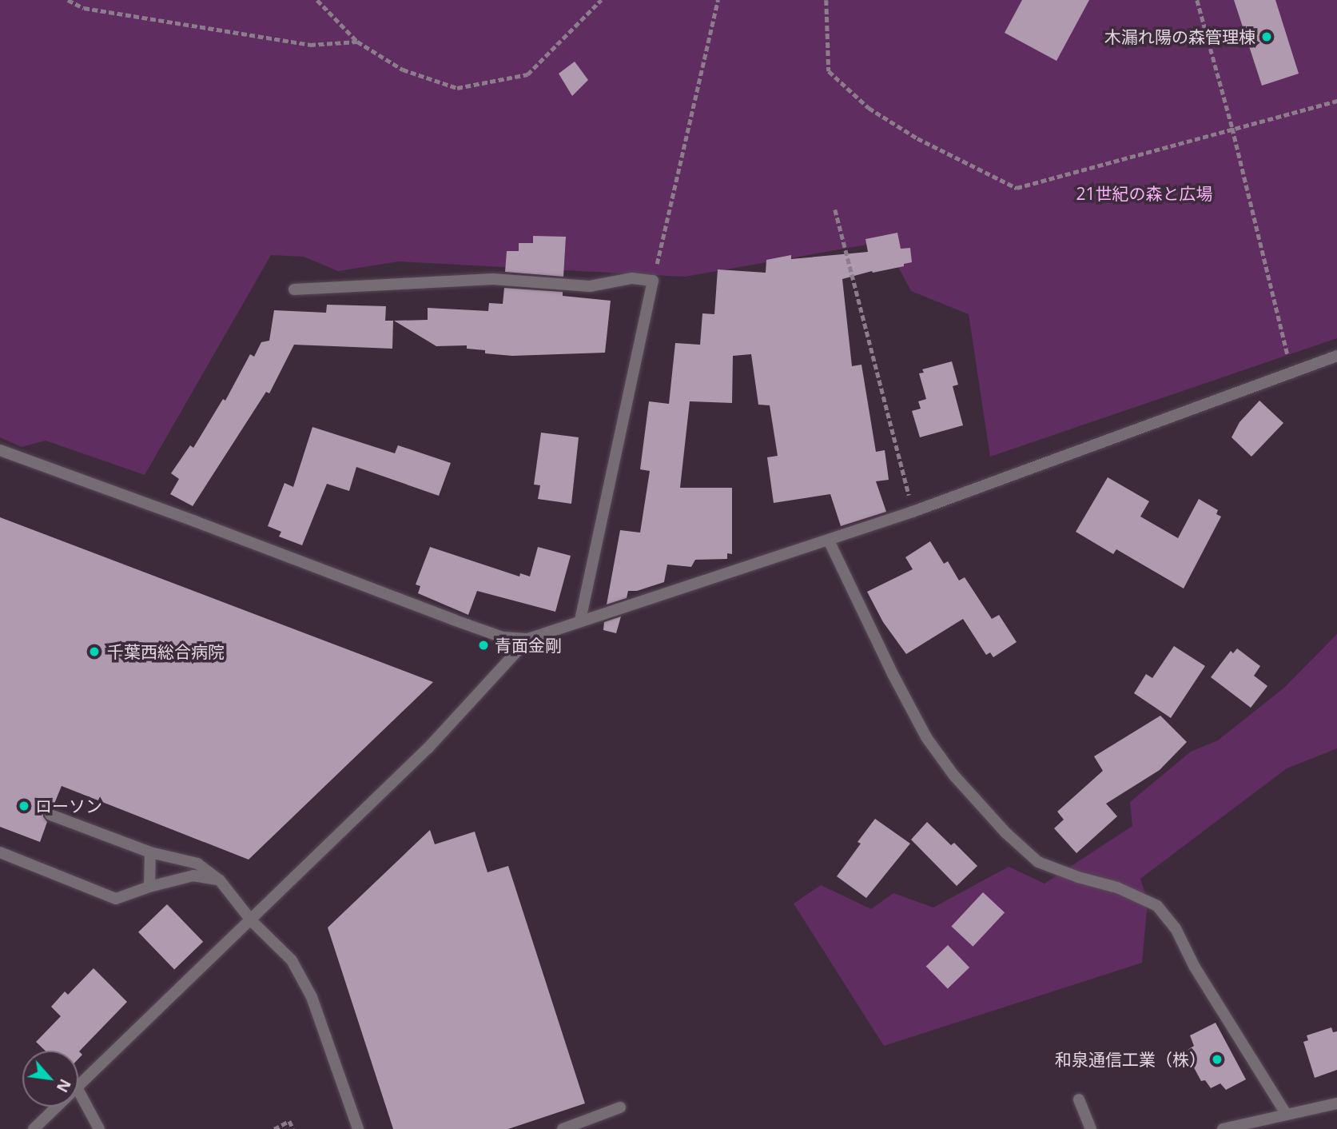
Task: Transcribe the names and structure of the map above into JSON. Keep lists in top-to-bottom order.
{
  "parks": ["21世紀の森と広場"],
  "places": [
    "木漏れ陽の森管理棟",
    "青面金剛",
    "千葉西総合病院",
    "ローソン",
    "和泉通信工業（株）"
  ],
  "north": "bottom right"
}
